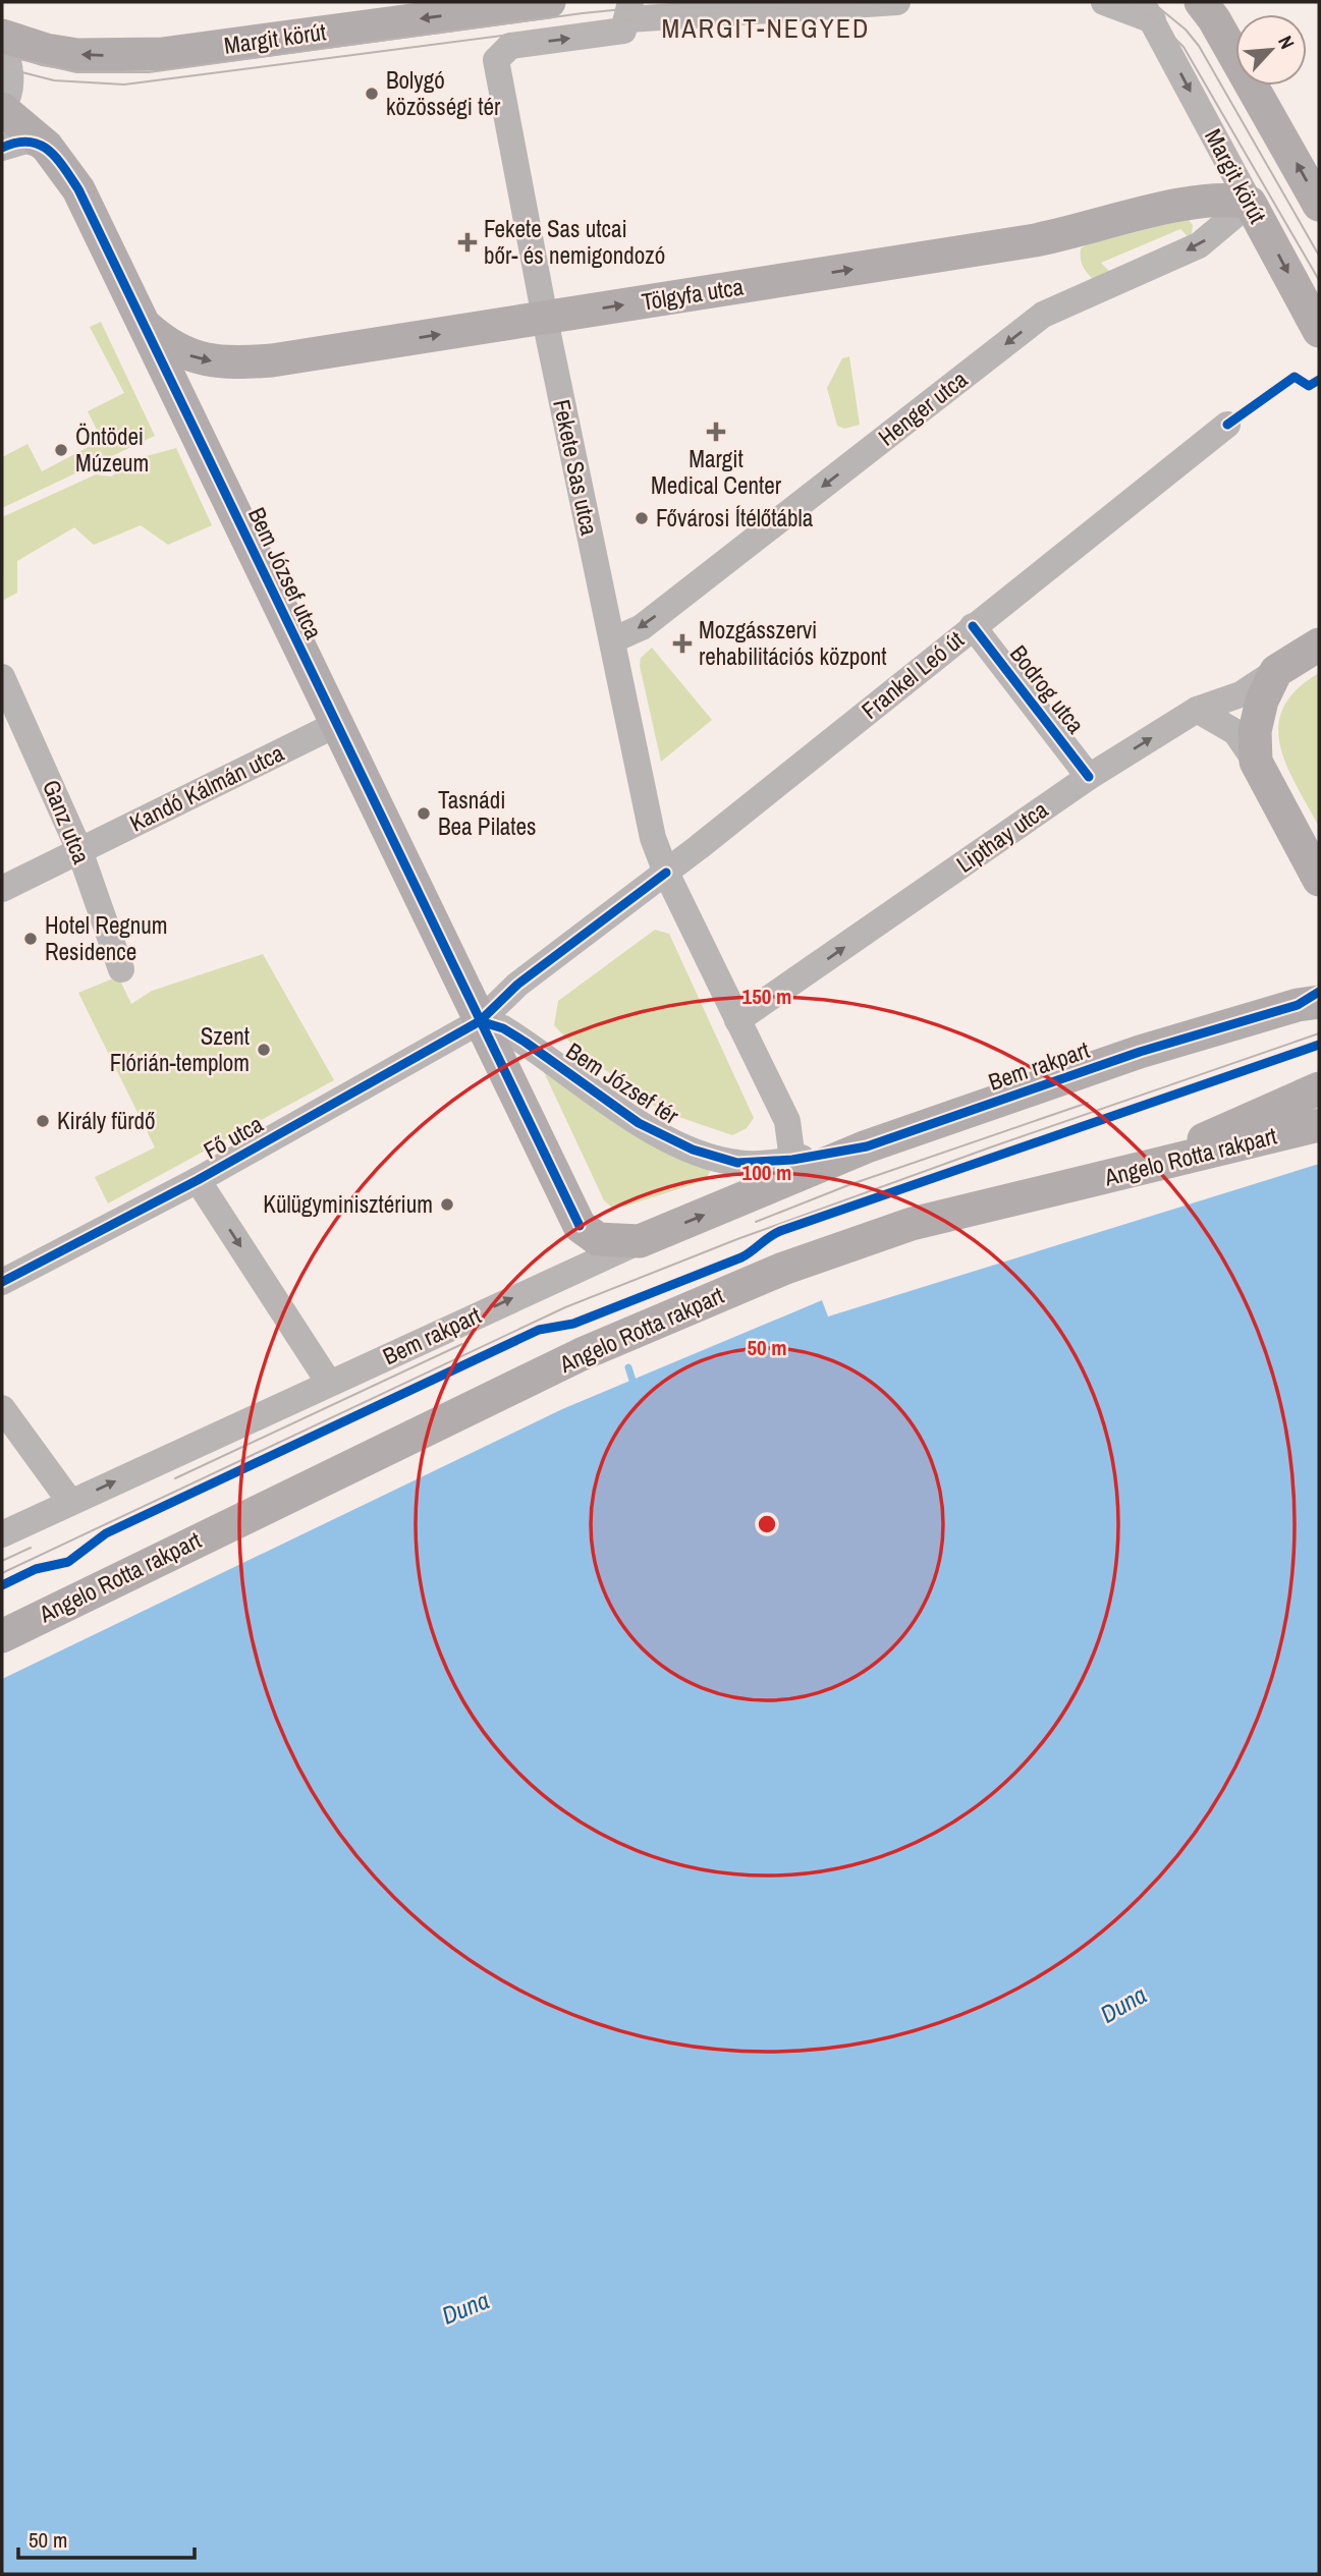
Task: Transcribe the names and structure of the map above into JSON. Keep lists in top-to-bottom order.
{
  "streets": {
    "main road": [
      "Margit körút",
      "Tölgyfa utca",
      "Bem József utca",
      "Bem rakpart",
      "Angelo Rotta rakpart"
    ],
    "street": [
      "Henger utca",
      "Fekete Sas utca",
      "Frankel Leó út",
      "Bodrog utca",
      "Kandó Kálmán utca",
      "Ganz utca",
      "Lipthay utca",
      "Bem József tér",
      "Fő utca"
    ]
  },
  "crossings": [
    ["Margit körút", "Tölgyfa utca"],
    ["Margit körút", "Henger utca"],
    ["Tölgyfa utca", "Henger utca"],
    ["Tölgyfa utca", "Fekete Sas utca"],
    ["Tölgyfa utca", "Bem József utca"],
    ["Henger utca", "Fekete Sas utca"],
    ["Fekete Sas utca", "Frankel Leó út"],
    ["Bem József utca", "Kandó Kálmán utca"],
    ["Bem József utca", "Bem József tér"],
    ["Bem József utca", "Fő utca"],
    ["Frankel Leó út", "Bodrog utca"],
    ["Bodrog utca", "Lipthay utca"],
    ["Kandó Kálmán utca", "Ganz utca"],
    ["Bem rakpart", "Bem József tér"],
    ["Bem József tér", "Fő utca"]
  ],
  "one_way": [
    "Tölgyfa utca",
    "Henger utca",
    "Lipthay utca",
    "Bem rakpart"
  ],
  "districts": ["MARGIT-NEGYED"],
  "water": ["Duna"],
  "places": {
    "other": [
      "Bolygó közösségi tér",
      "Öntödei Múzeum",
      "Fővárosi Ítélőtábla",
      "Tasnádi Bea Pilates",
      "Hotel Regnum Residence",
      "Szent Flórián-templom",
      "Király fürdő",
      "Külügyminisztérium"
    ],
    "health": ["Fekete Sas utcai bőr- és nemigondozó", "Margit Medical Center", "Mozgásszervi rehabilitációs központ"]
  },
  "scale_bar": "50 m",
  "north": "top right",
  "rings": ["150 m", "100 m", "50 m"]
}
